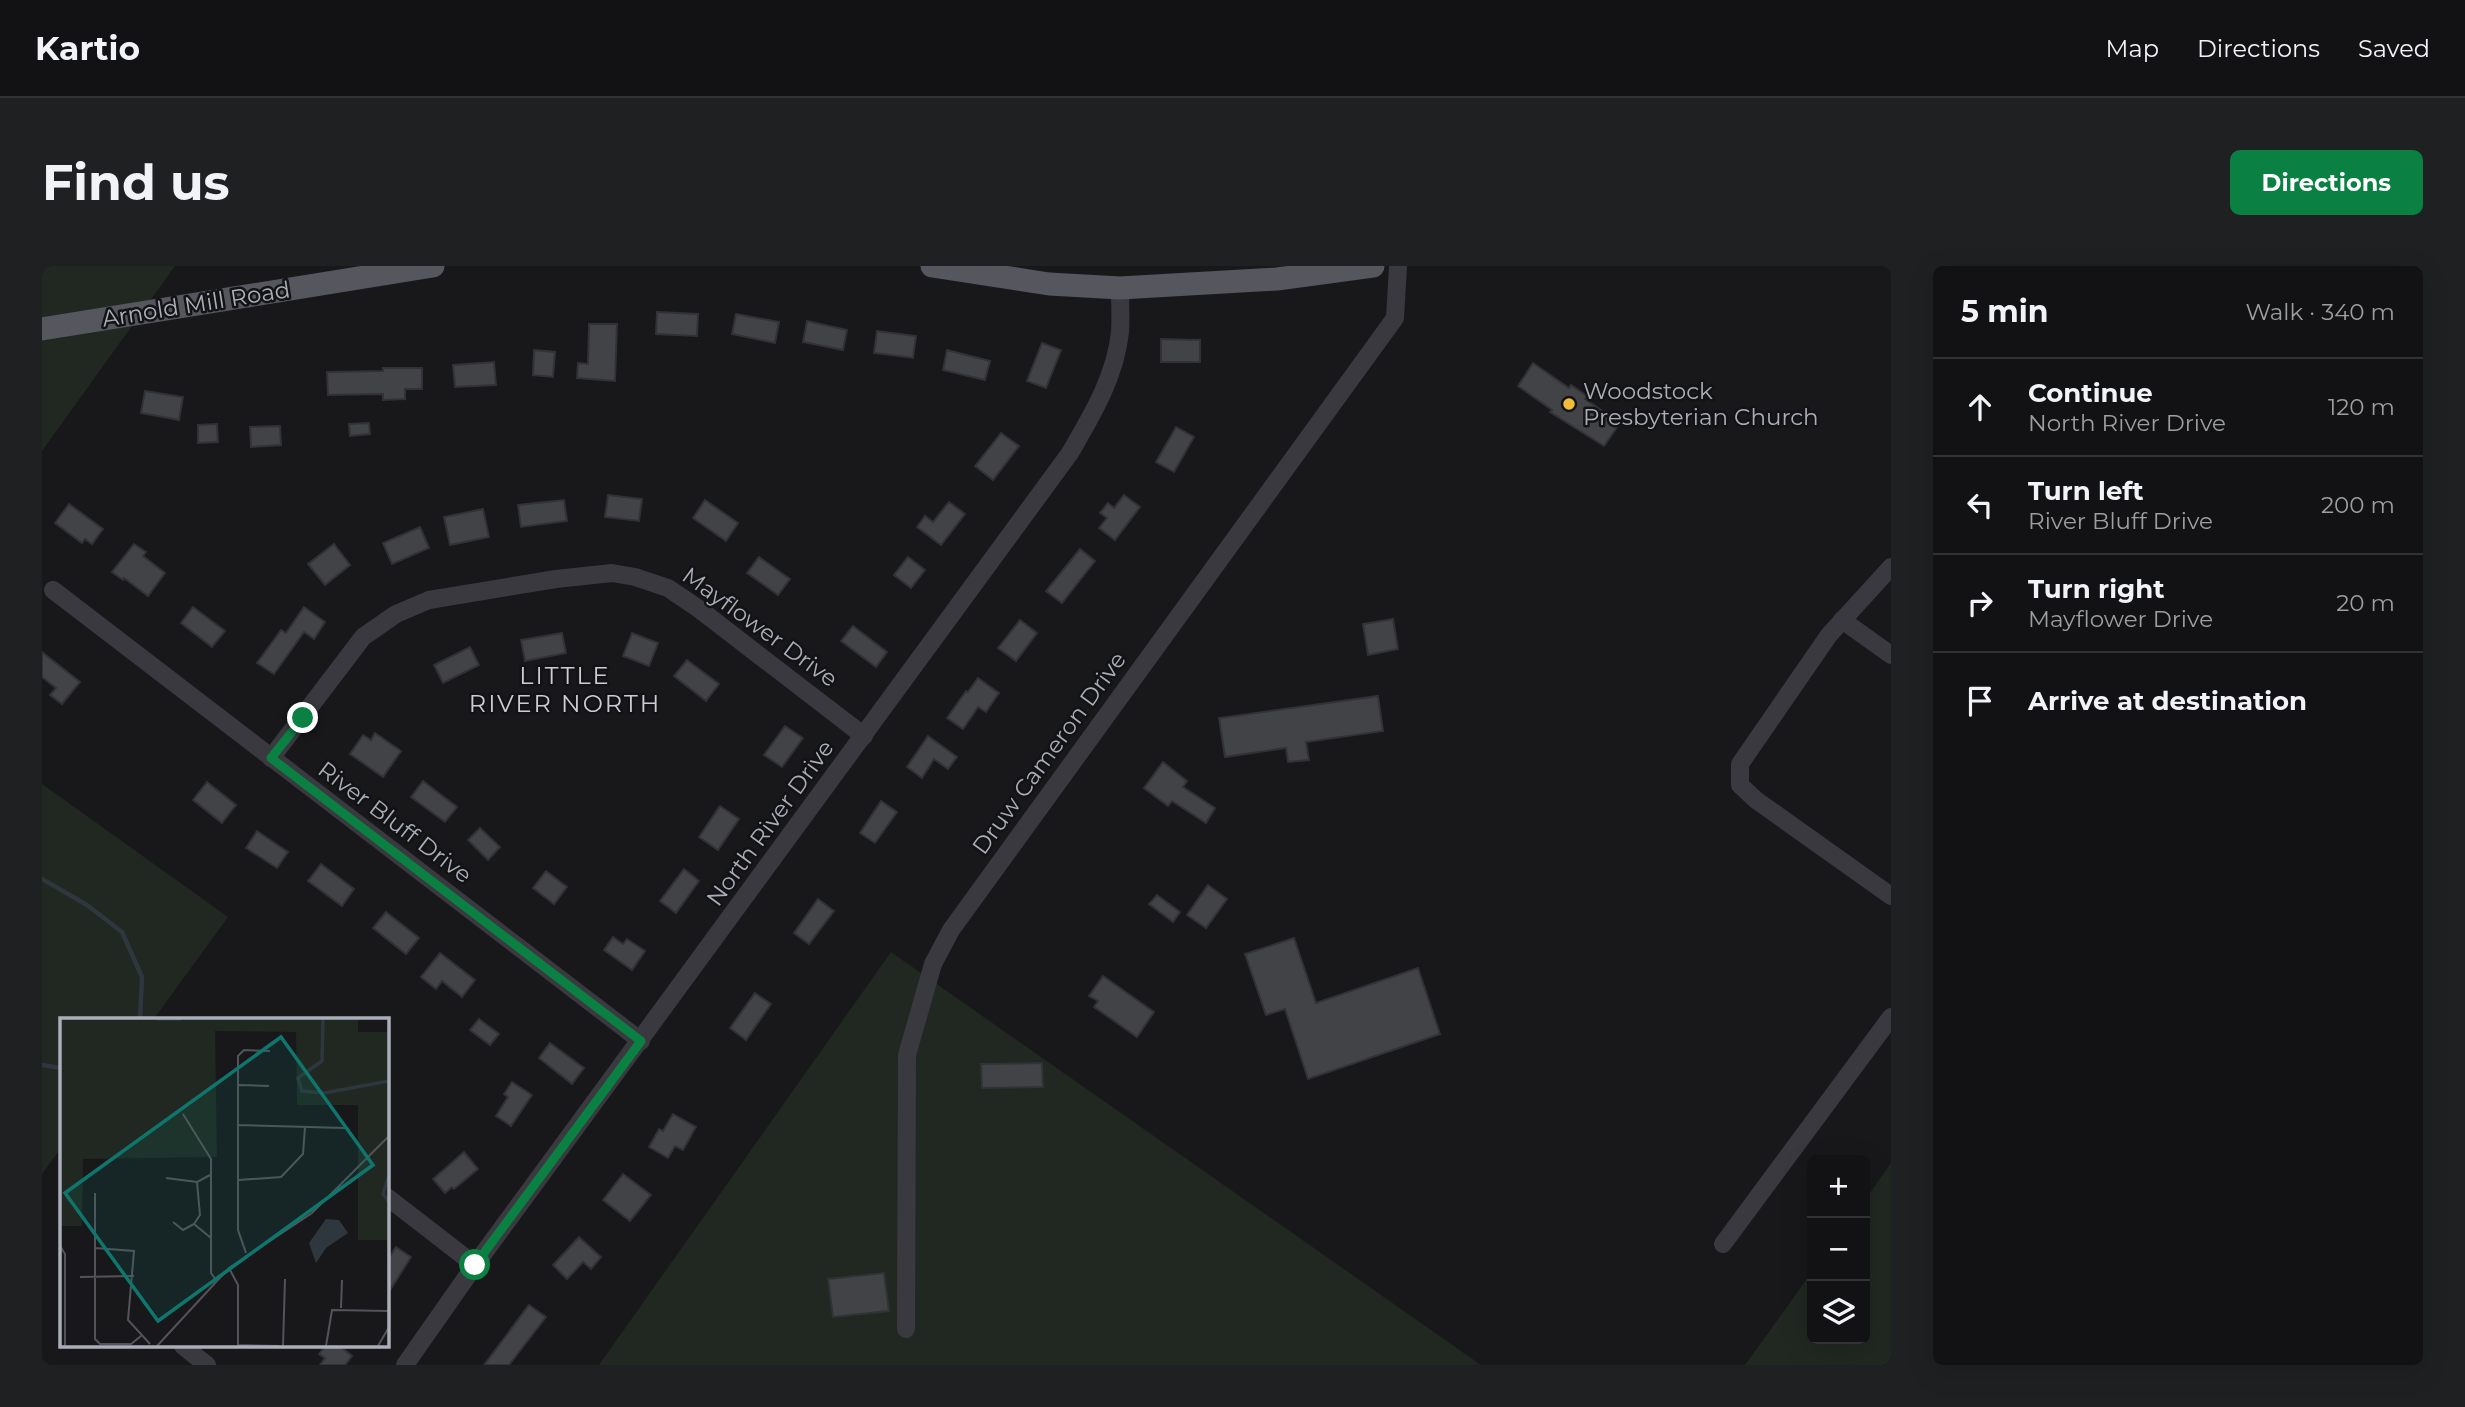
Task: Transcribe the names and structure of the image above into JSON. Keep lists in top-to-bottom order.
{
  "streets": {
    "main road": ["Arnold Mill Road"],
    "street": [
      "Mayflower Drive",
      "Druw Cameron Drive",
      "River Bluff Drive",
      "North River Drive"
    ]
  },
  "crossings": [
    ["Mayflower Drive", "River Bluff Drive"],
    ["Mayflower Drive", "North River Drive"],
    ["River Bluff Drive", "North River Drive"]
  ],
  "districts": ["LITTLE RIVER NORTH"],
  "places": ["Woodstock Presbyterian Church"],
  "page": {
    "header": "Kartio",
    "nav": ["Map", "Directions", "Saved"],
    "buttons": "Directions",
    "title": "Find us",
    "heading": ["5 min", "Walk · 340 m"],
    "list": [
      ["Continue", "North River Drive", "120 m"],
      ["Turn left", "River Bluff Drive", "200 m"],
      ["Turn right", "Mayflower Drive", "20 m"],
      "Arrive at destination"
    ],
    "map_buttons": ["+", "−"]
  }
}
